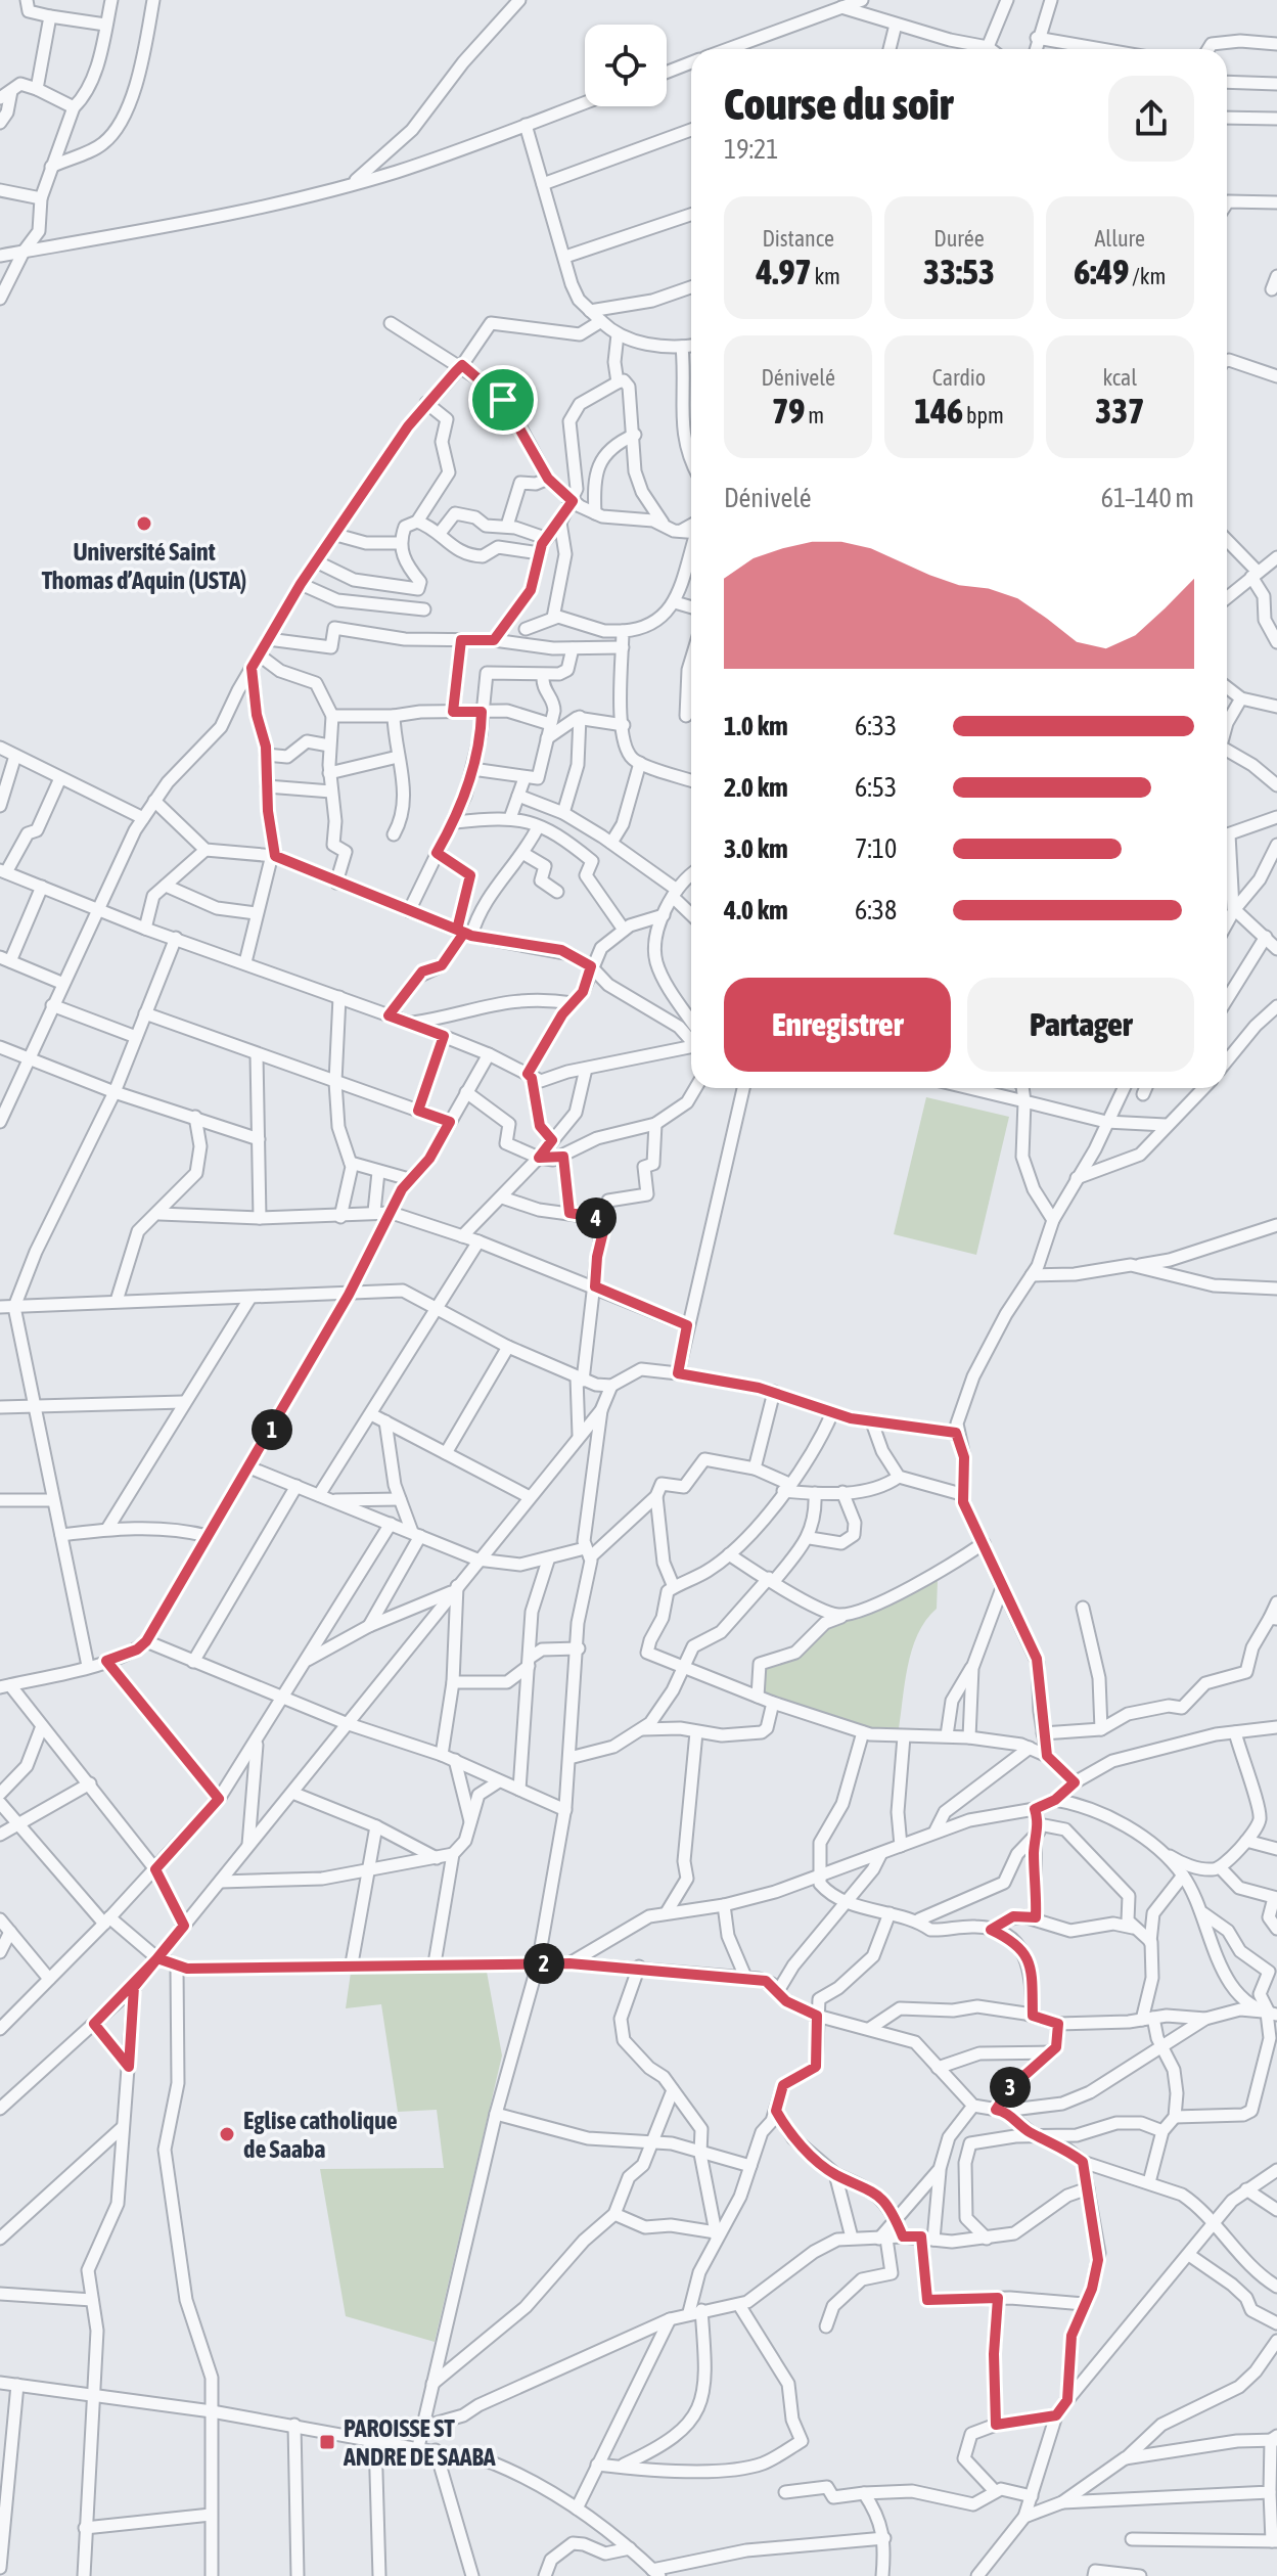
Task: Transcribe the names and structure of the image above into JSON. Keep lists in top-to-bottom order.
{
  "places": {
    "other": ["Université Saint Thomas d’Aquin (USTA)", "Eglise catholique de Saaba"],
    "transit": ["PAROISSE ST ANDRE DE SAABA"]
  },
  "page": {
    "heading": ["Course du soir", "19:21"],
    "stats": [
      ["Distance", "4.97 km"],
      ["Durée", "33:53"],
      ["Allure", "6:49 /km"],
      ["Dénivelé", "79 m"],
      ["Cardio", "146 bpm"],
      ["kcal", "337"]
    ],
    "chart": ["Dénivelé", "61–140 m"],
    "list": [
      {
        "name": "1.0 km",
        "note": "6:33"
      },
      {
        "name": "2.0 km",
        "note": "6:53"
      },
      {
        "name": "3.0 km",
        "note": "7:10"
      },
      {
        "name": "4.0 km",
        "note": "6:38"
      }
    ],
    "buttons": ["Enregistrer", "Partager"],
    "pins": [
      "4",
      "1",
      "2",
      "3"
    ]
  }
}
